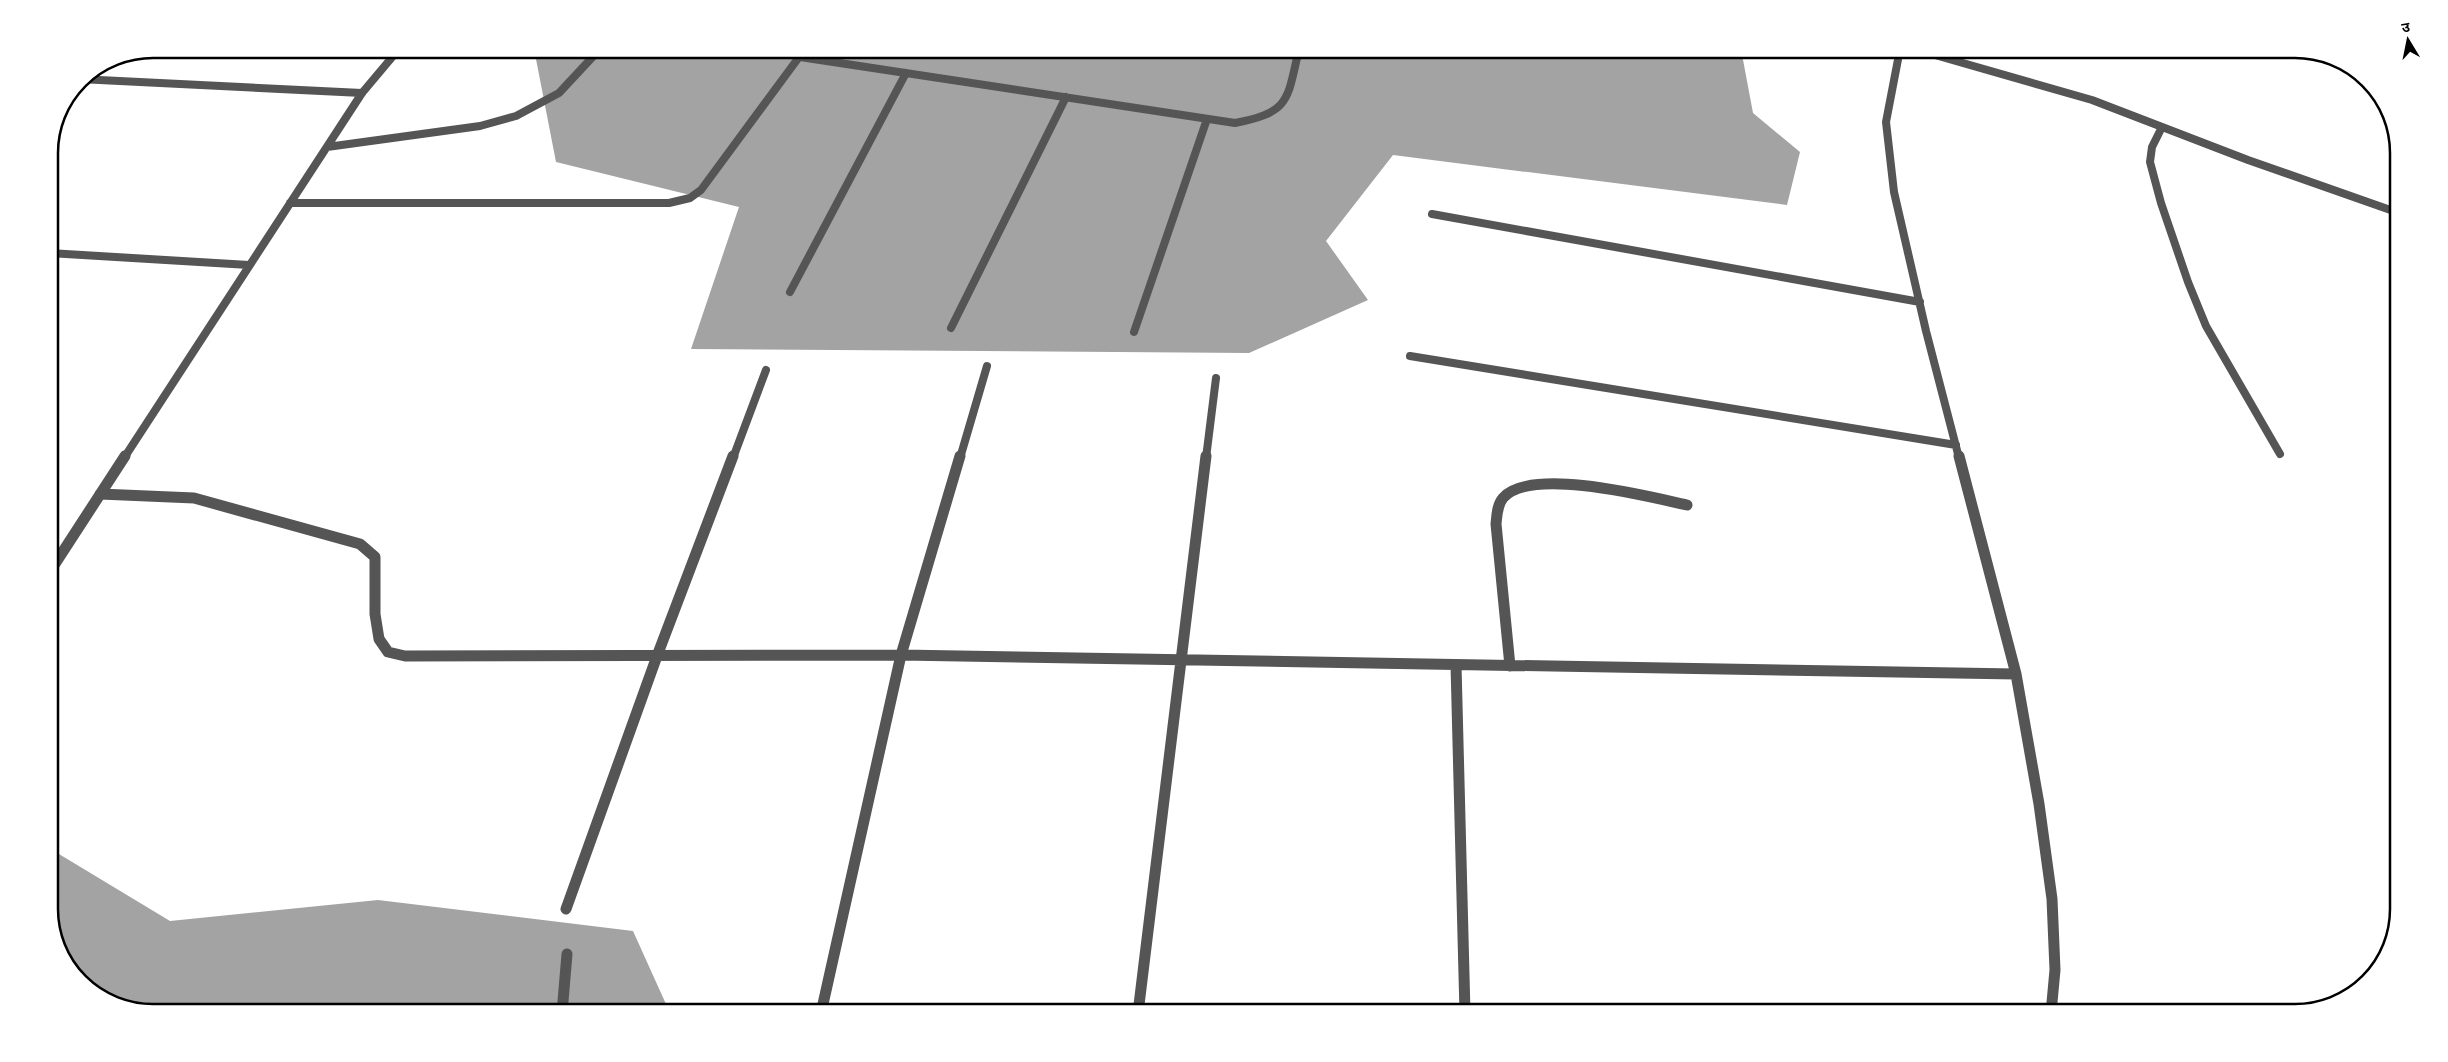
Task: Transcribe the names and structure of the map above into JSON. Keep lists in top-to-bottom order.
{
  "north": "top"
}
